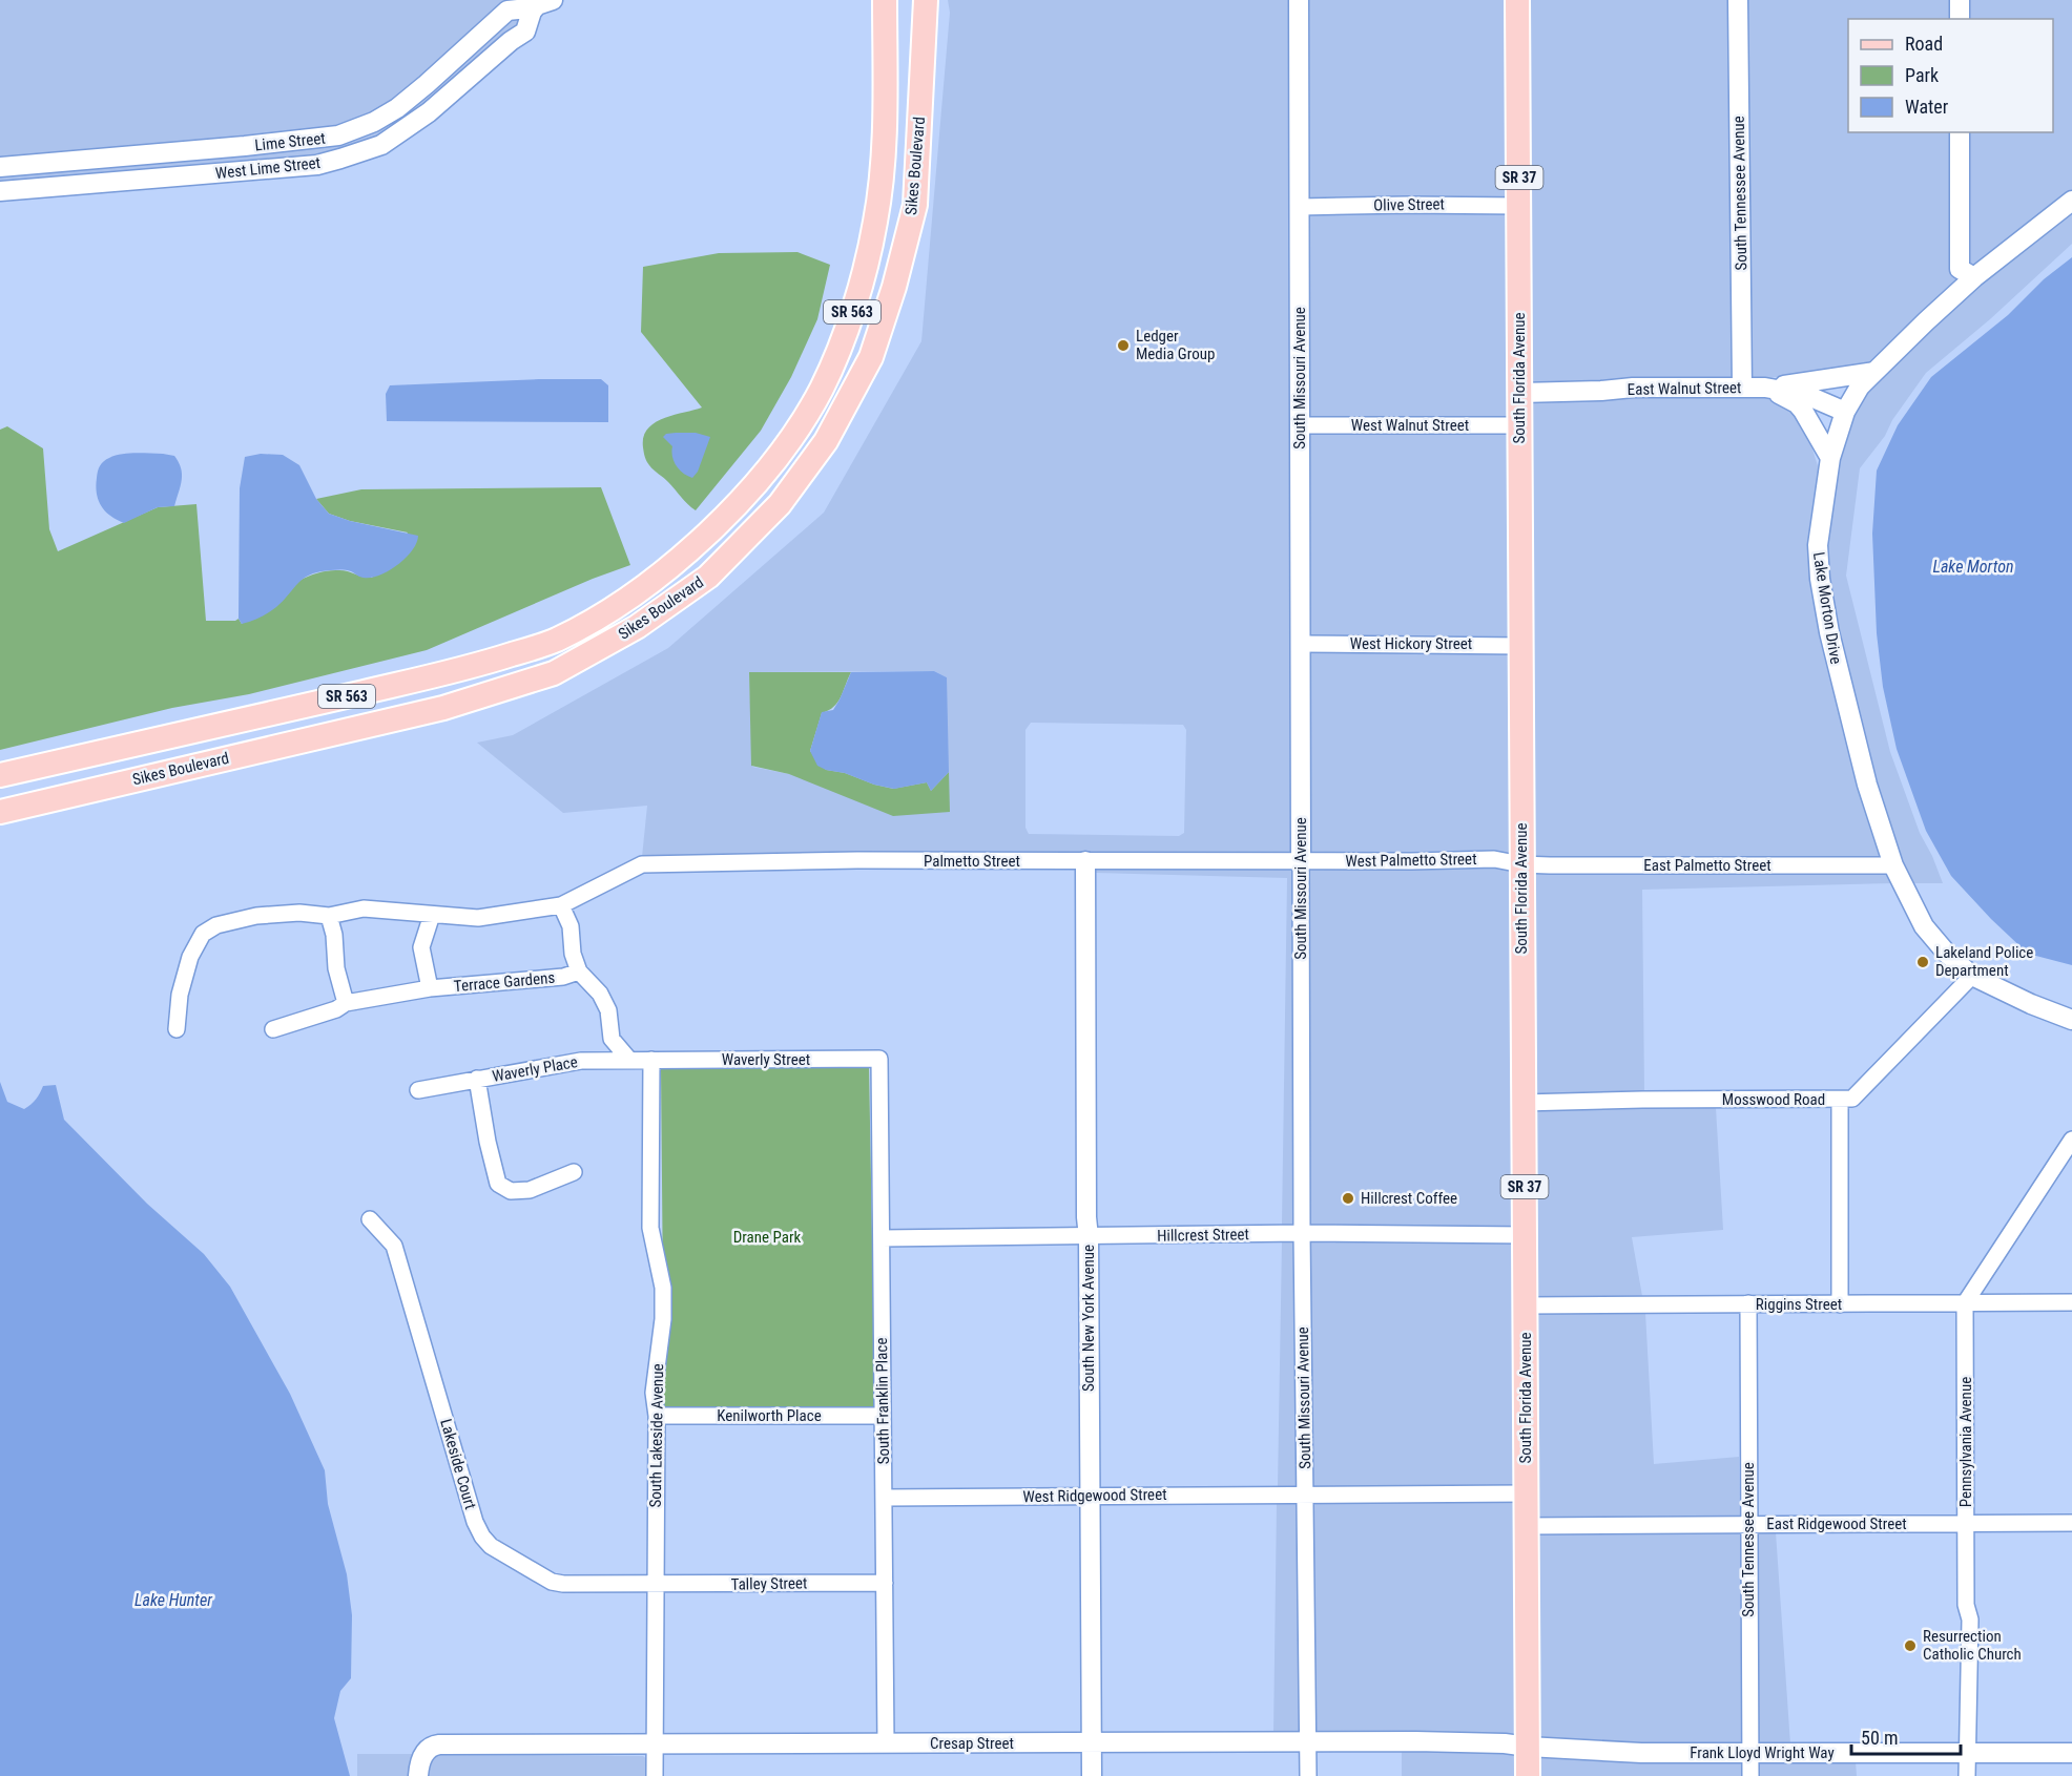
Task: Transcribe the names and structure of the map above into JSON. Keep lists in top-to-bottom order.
{
  "streets": {
    "main road": [
      "Sikes Boulevard",
      "SR 37",
      "SR 563",
      "South Florida Avenue"
    ],
    "street": [
      "Lime Street",
      "West Lime Street",
      "South Tennessee Avenue",
      "Olive Street",
      "South Missouri Avenue",
      "East Walnut Street",
      "West Walnut Street",
      "Lake Morton Drive",
      "West Hickory Street",
      "West Palmetto Street",
      "Palmetto Street",
      "East Palmetto Street",
      "Terrace Gardens",
      "Waverly Street",
      "Waverly Place",
      "Mosswood Road",
      "Hillcrest Street",
      "Riggins Street",
      "South New York Avenue",
      "South Franklin Place",
      "Kenilworth Place",
      "South Lakeside Avenue",
      "Pennsylvania Avenue",
      "Lakeside Court",
      "West Ridgewood Street",
      "East Ridgewood Street",
      "Talley Street",
      "Cresap Street",
      "Frank Lloyd Wright Way"
    ]
  },
  "crossings": [
    ["Lime Street", "West Lime Street"],
    ["South Tennessee Avenue", "East Walnut Street"],
    ["South Tennessee Avenue", "Riggins Street"],
    ["South Tennessee Avenue", "East Ridgewood Street"],
    ["South Tennessee Avenue", "Frank Lloyd Wright Way"],
    ["Olive Street", "South Missouri Avenue"],
    ["Olive Street", "South Florida Avenue"],
    ["South Missouri Avenue", "West Walnut Street"],
    ["South Missouri Avenue", "West Hickory Street"],
    ["South Missouri Avenue", "West Palmetto Street"],
    ["South Missouri Avenue", "Palmetto Street"],
    ["South Missouri Avenue", "Hillcrest Street"],
    ["South Missouri Avenue", "West Ridgewood Street"],
    ["South Missouri Avenue", "Cresap Street"],
    ["South Florida Avenue", "East Walnut Street"],
    ["South Florida Avenue", "West Walnut Street"],
    ["South Florida Avenue", "West Hickory Street"],
    ["South Florida Avenue", "West Palmetto Street"],
    ["South Florida Avenue", "East Palmetto Street"],
    ["South Florida Avenue", "Mosswood Road"],
    ["South Florida Avenue", "Hillcrest Street"],
    ["South Florida Avenue", "Riggins Street"],
    ["South Florida Avenue", "West Ridgewood Street"],
    ["South Florida Avenue", "East Ridgewood Street"],
    ["South Florida Avenue", "Cresap Street"],
    ["South Florida Avenue", "Frank Lloyd Wright Way"],
    ["East Walnut Street", "Lake Morton Drive"],
    ["Lake Morton Drive", "East Palmetto Street"],
    ["Lake Morton Drive", "Mosswood Road"],
    ["West Palmetto Street", "Palmetto Street"],
    ["West Palmetto Street", "East Palmetto Street"],
    ["Palmetto Street", "Terrace Gardens"],
    ["Palmetto Street", "South New York Avenue"],
    ["Waverly Street", "Waverly Place"],
    ["Waverly Street", "South Franklin Place"],
    ["Waverly Street", "South Lakeside Avenue"],
    ["Waverly Place", "South Lakeside Avenue"],
    ["Hillcrest Street", "South New York Avenue"],
    ["Hillcrest Street", "South Franklin Place"],
    ["Riggins Street", "Pennsylvania Avenue"],
    ["South New York Avenue", "West Ridgewood Street"],
    ["South New York Avenue", "Cresap Street"],
    ["South Franklin Place", "Kenilworth Place"],
    ["South Franklin Place", "West Ridgewood Street"],
    ["South Franklin Place", "Talley Street"],
    ["South Franklin Place", "Cresap Street"],
    ["Kenilworth Place", "South Lakeside Avenue"],
    ["South Lakeside Avenue", "Lakeside Court"],
    ["South Lakeside Avenue", "Talley Street"],
    ["South Lakeside Avenue", "Cresap Street"],
    ["Pennsylvania Avenue", "East Ridgewood Street"],
    ["Pennsylvania Avenue", "Frank Lloyd Wright Way"],
    ["Lakeside Court", "Talley Street"],
    ["Cresap Street", "Frank Lloyd Wright Way"]
  ],
  "water": ["Lake Morton", "Lake Hunter"],
  "parks": ["Drane Park"],
  "places": [
    "Ledger Media Group",
    "Lakeland Police Department",
    "Hillcrest Coffee",
    "Resurrection Catholic Church"
  ],
  "legend": ["Road", "Park", "Water"],
  "scale_bar": "50 m"
}
